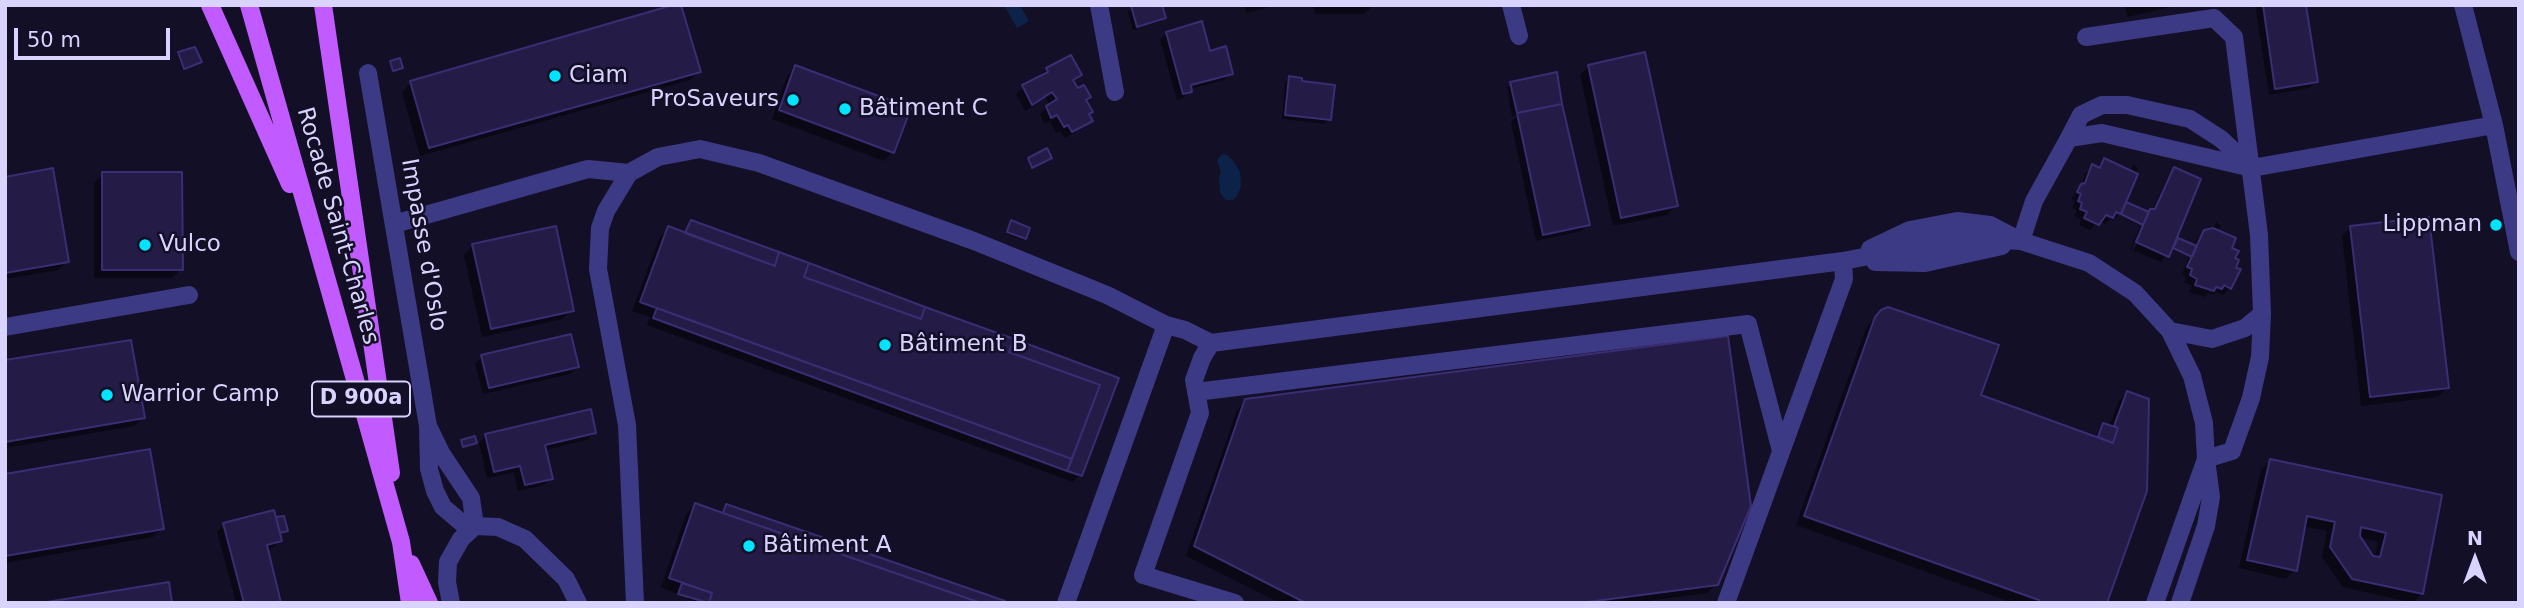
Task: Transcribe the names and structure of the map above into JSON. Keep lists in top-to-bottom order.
{
  "streets": {
    "main road": ["Rocade Saint-Charles", "D 900a"],
    "street": ["Impasse d'Oslo"]
  },
  "places": [
    "Ciam",
    "ProSaveurs",
    "Bâtiment C",
    "Lippman",
    "Vulco",
    "Bâtiment B",
    "Warrior Camp",
    "Bâtiment A"
  ],
  "scale_bar": "50 m",
  "north": "top"
}
